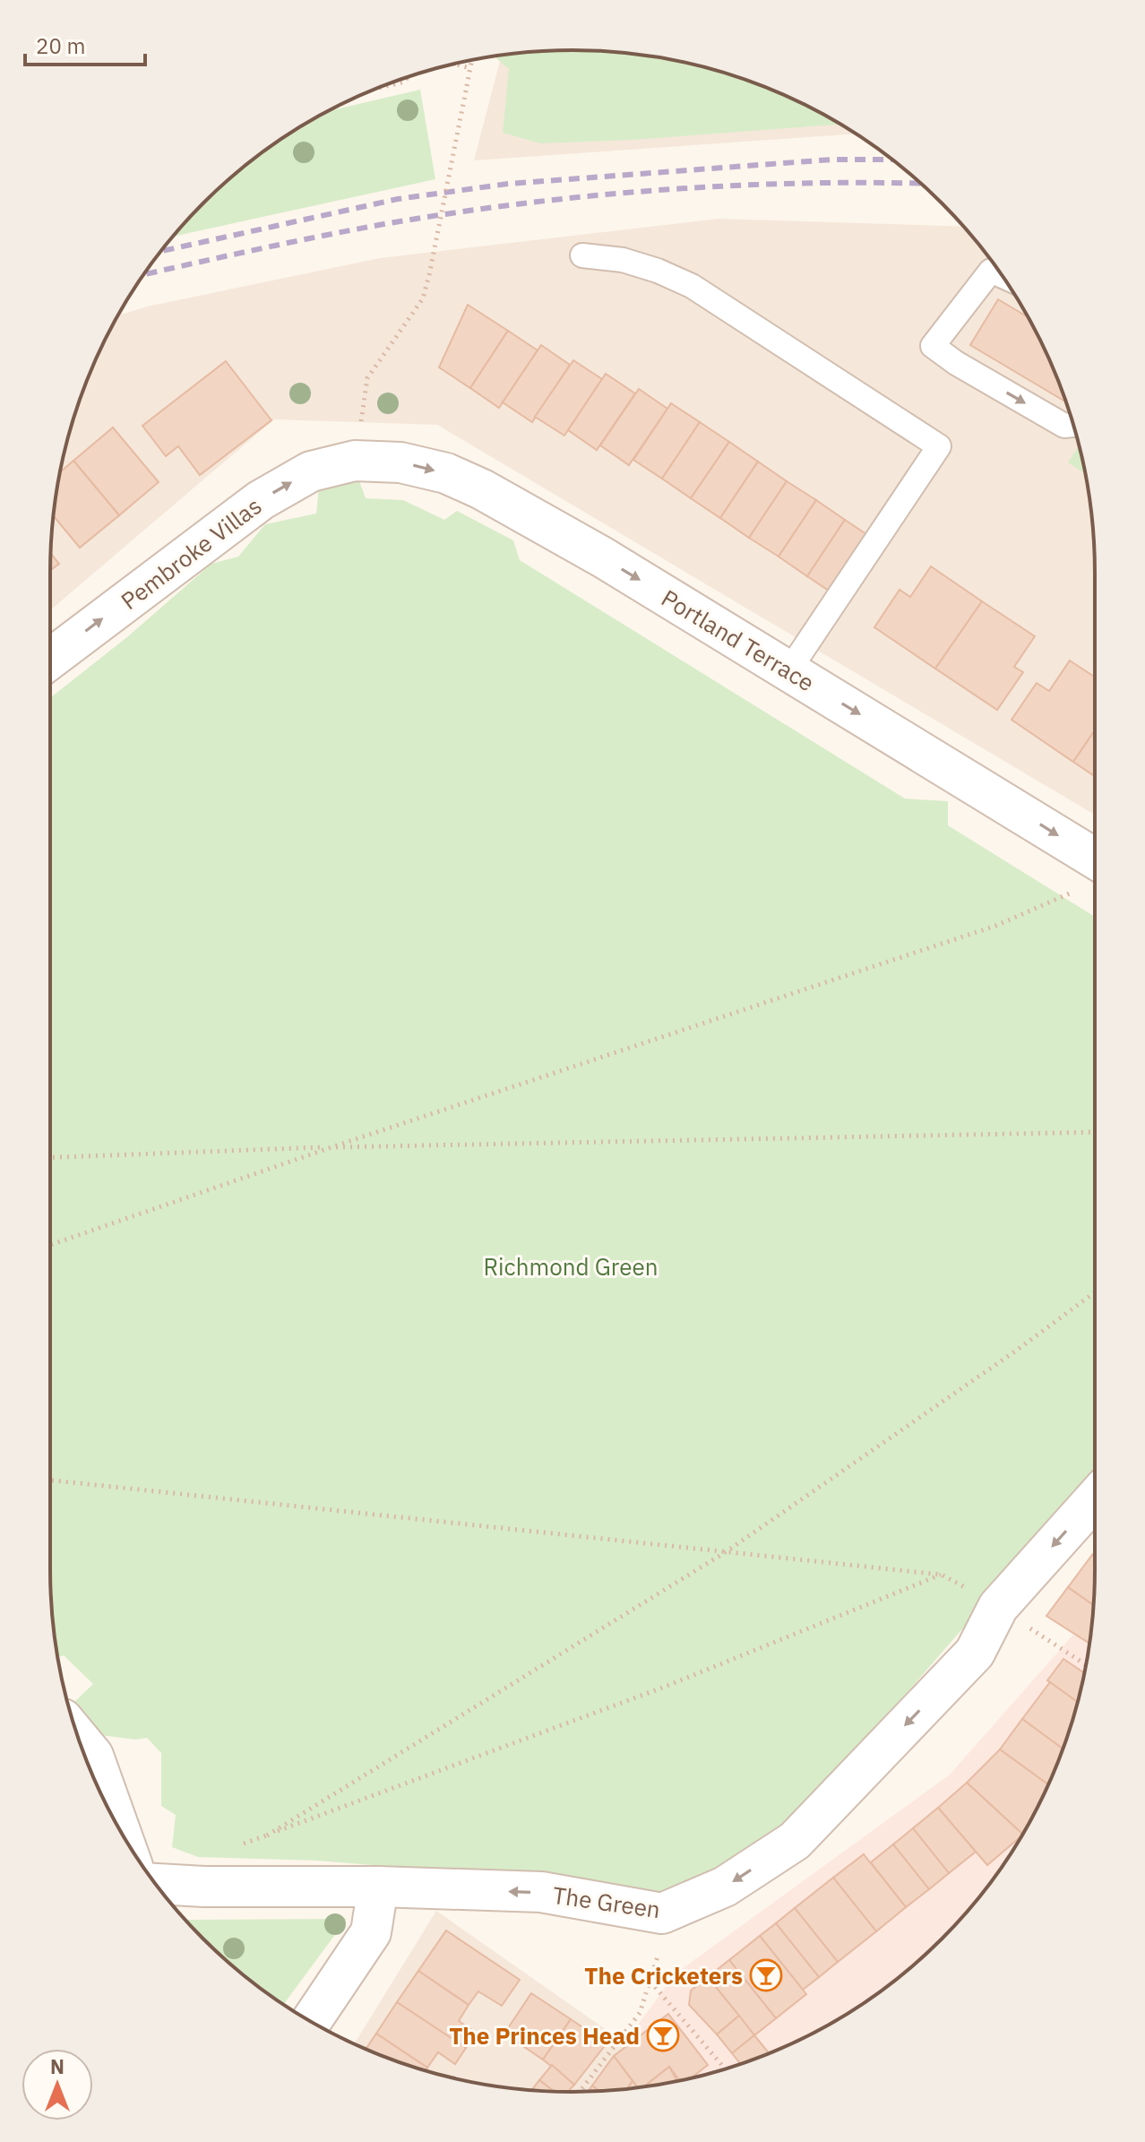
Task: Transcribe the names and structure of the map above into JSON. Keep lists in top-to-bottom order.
{
  "streets": {
    "street": ["Pembroke Villas", "Portland Terrace", "The Green"]
  },
  "crossings": [
    ["Pembroke Villas", "Portland Terrace"]
  ],
  "one_way": ["Pembroke Villas", "Portland Terrace", "The Green"],
  "parks": ["Richmond Green"],
  "places": {
    "bar": ["The Cricketers", "The Princes Head"]
  },
  "scale_bar": "20 m",
  "north": "top"
}
